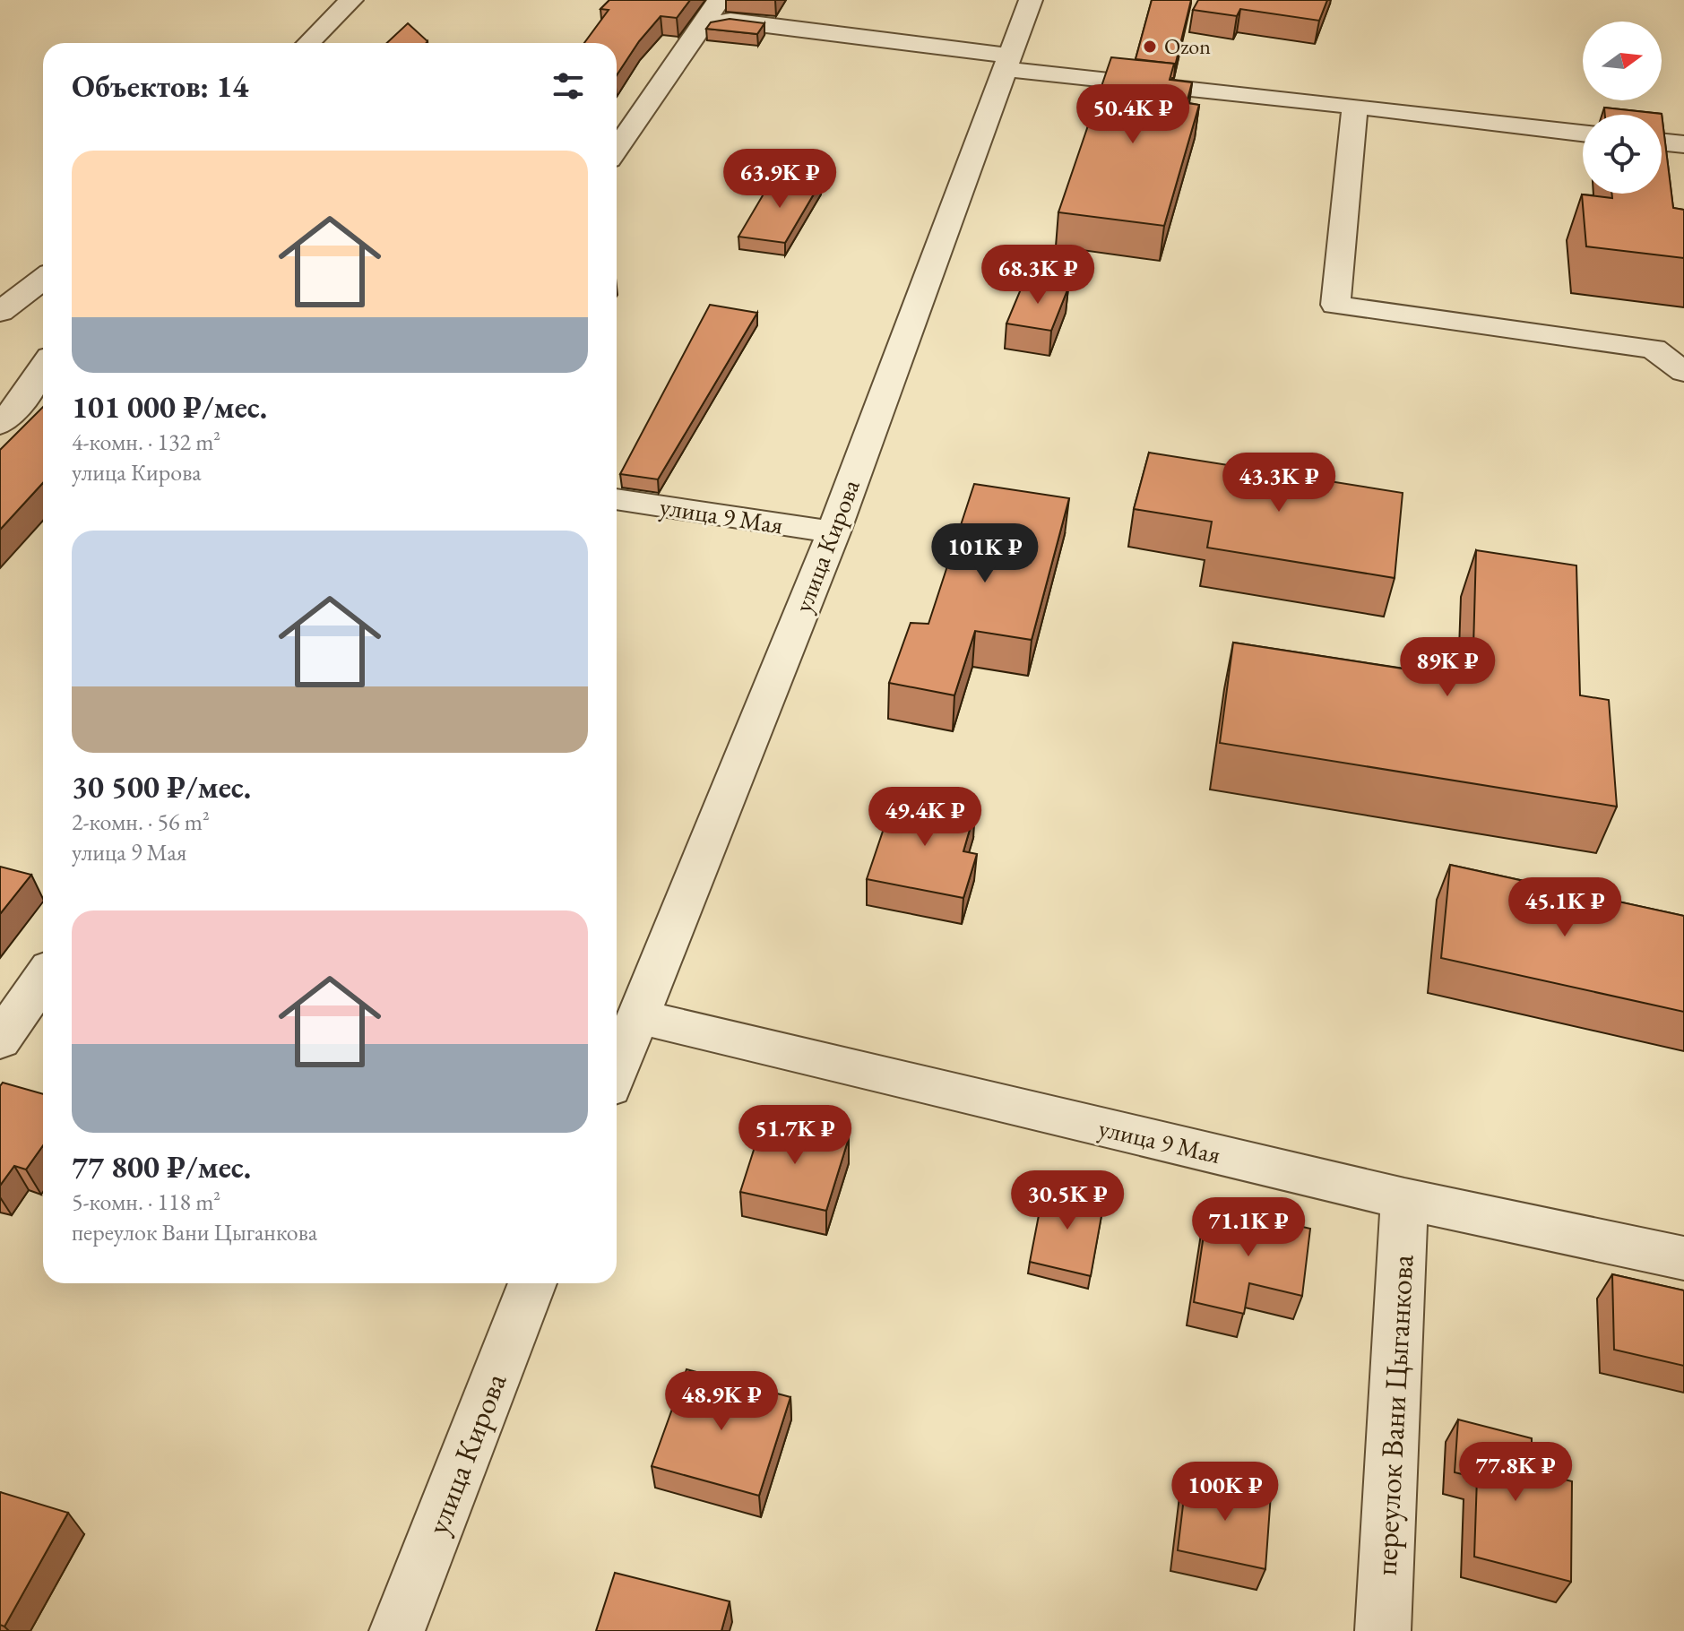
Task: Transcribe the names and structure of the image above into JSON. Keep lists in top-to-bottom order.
{
  "streets": {
    "street": ["улица 9 Мая", "улица Кирова", "переулок Вани Цыганкова"]
  },
  "crossings": [
    ["улица 9 Мая", "улица Кирова"],
    ["улица 9 Мая", "переулок Вани Цыганкова"]
  ],
  "places": ["Ozon"],
  "north": "right",
  "page": {
    "heading": "Объектов: 14",
    "price": [
      "50.4K ₽",
      "63.9K ₽",
      "68.3K ₽",
      "43.3K ₽",
      "101K ₽",
      "89K ₽",
      "49.4K ₽",
      "45.1K ₽",
      "51.7K ₽",
      "30.5K ₽",
      "71.1K ₽",
      "48.9K ₽",
      "77.8K ₽",
      "100K ₽"
    ],
    "list": [
      {
        "name": "101 000 ₽/мес.",
        "note": "4-комн. · 132 m² · улица Кирова"
      },
      {
        "name": "30 500 ₽/мес.",
        "note": "2-комн. · 56 m² · улица 9 Мая"
      },
      {
        "name": "77 800 ₽/мес.",
        "note": "5-комн. · 118 m² · переулок Вани Цыганкова"
      }
    ]
  }
}
